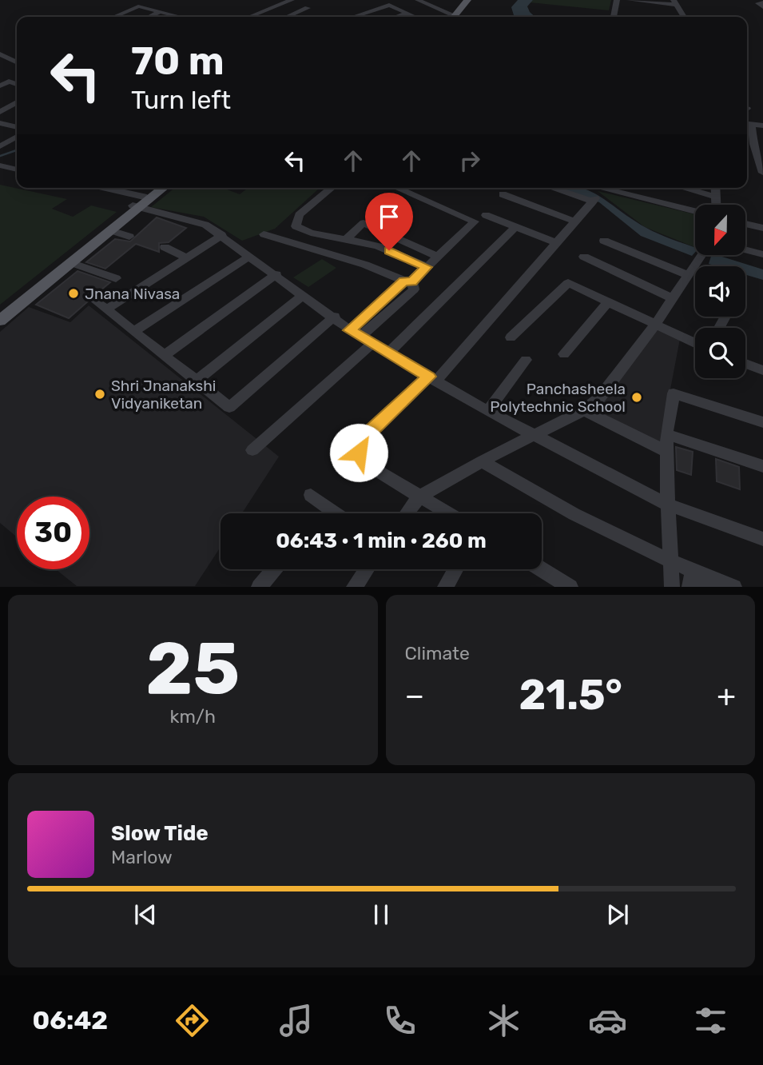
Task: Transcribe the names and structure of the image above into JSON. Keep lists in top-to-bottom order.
{
  "places": ["Jnana Nivasa", "Shri Jnanakshi Vidyaniketan", "Panchasheela Polytechnic School"],
  "north": "bottom",
  "page": {
    "turn": ["70 m", "Turn left"],
    "limit": "30",
    "trip": "06:43 · 1 min · 260 m",
    "tile": [
      ["25", "km/h"],
      "Climate"
    ],
    "heat": ["−", "21.5°", "+"],
    "song": ["Slow Tide", "Marlow"],
    "tabs": "06:42"
  }
}
